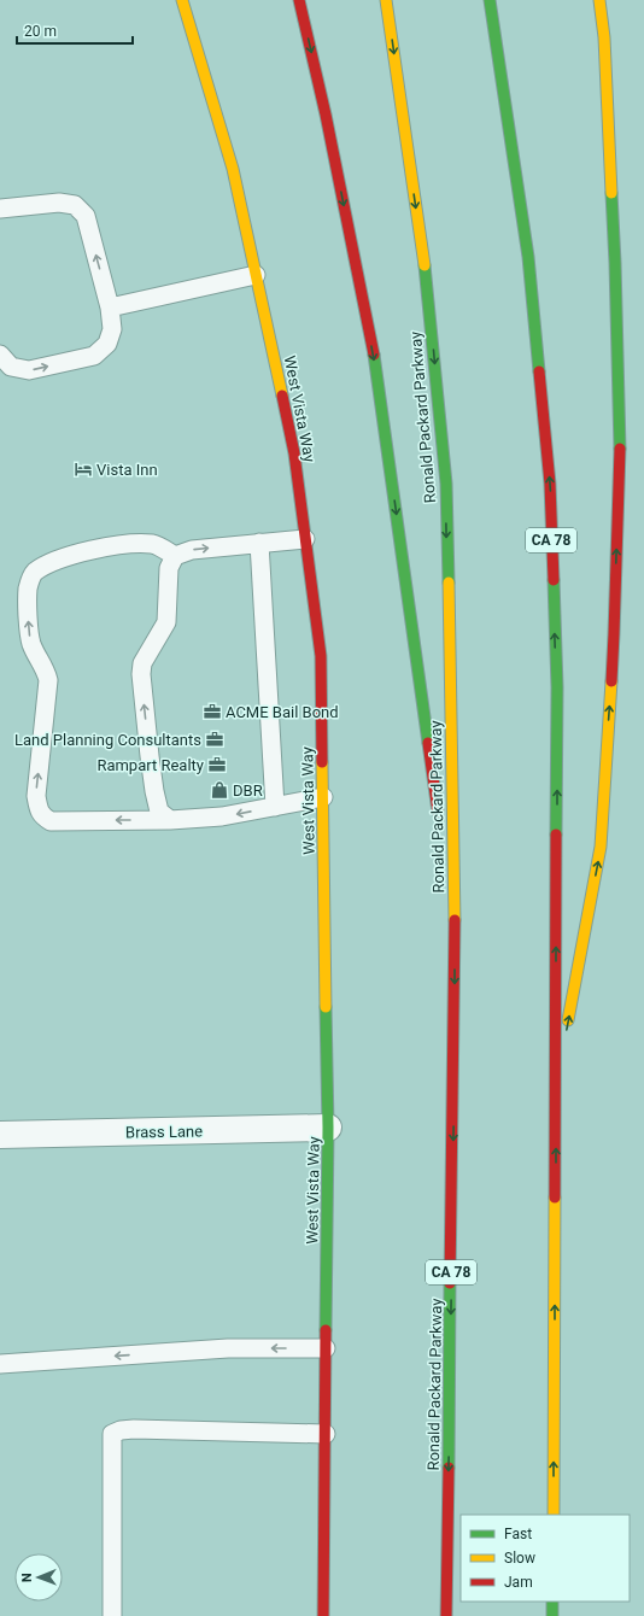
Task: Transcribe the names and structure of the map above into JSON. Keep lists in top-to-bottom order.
{
  "streets": {
    "main road": ["West Vista Way", "Ronald Packard Parkway", "CA 78"],
    "street": ["Brass Lane"]
  },
  "crossings": [
    ["West Vista Way", "Brass Lane"]
  ],
  "places": {
    "hotel": ["Vista Inn"],
    "office": ["ACME Bail Bond", "Land Planning Consultants", "Rampart Realty"],
    "shop": ["DBR"]
  },
  "legend": ["Fast", "Slow", "Jam"],
  "scale_bar": "20 m",
  "north": "left"
}
